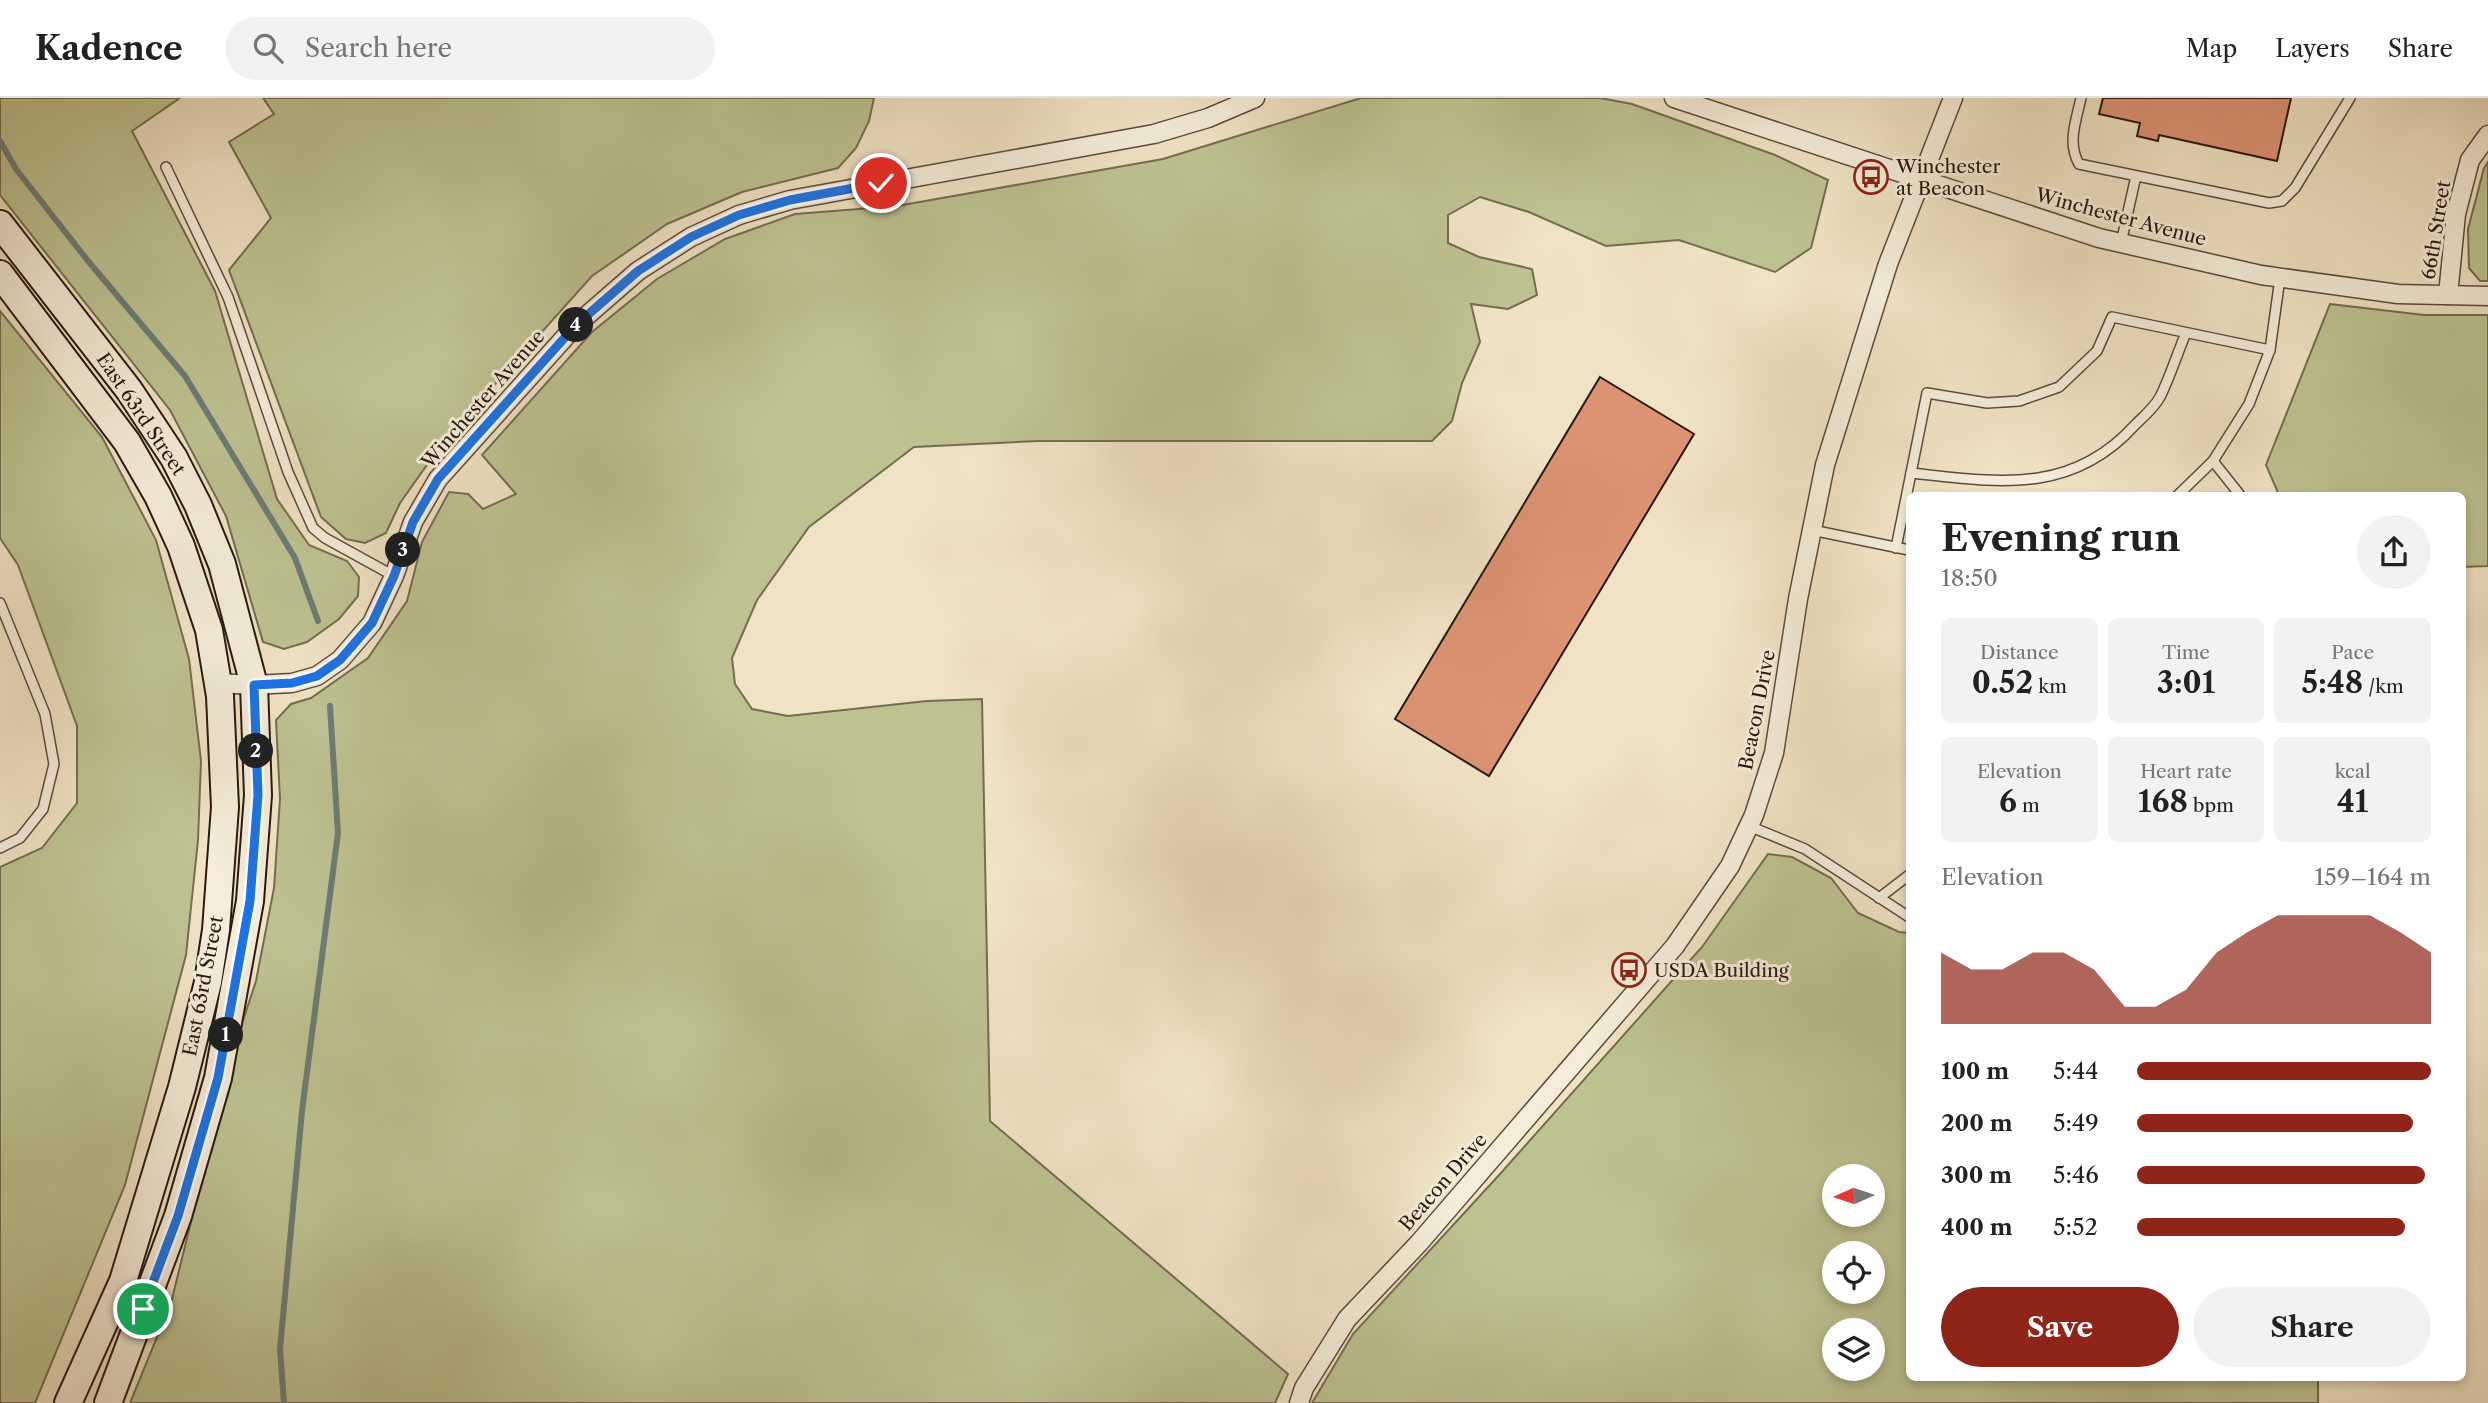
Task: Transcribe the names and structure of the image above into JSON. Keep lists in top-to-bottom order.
{
  "streets": {
    "main road": ["East 63rd Street"],
    "street": ["Winchester Avenue", "66th Street", "Beacon Drive"]
  },
  "crossings": [
    ["Winchester Avenue", "66th Street"],
    ["Winchester Avenue", "East 63rd Street"],
    ["Winchester Avenue", "Beacon Drive"]
  ],
  "places": {
    "bus stop": ["Winchester at Beacon", "USDA Building"]
  },
  "north": "left",
  "page": {
    "header": "Kadence",
    "search": "Search here",
    "nav": ["Map", "Layers", "Share"],
    "pins": [
      "4",
      "3",
      "2",
      "1"
    ],
    "heading": ["Evening run", "18:50"],
    "stats": [
      ["Distance", "0.52 km"],
      ["Time", "3:01"],
      ["Pace", "5:48 /km"],
      ["Elevation", "6 m"],
      ["Heart rate", "168 bpm"],
      ["kcal", "41"]
    ],
    "chart": ["Elevation", "159–164 m"],
    "list": [
      {
        "name": "100 m",
        "note": "5:44"
      },
      {
        "name": "200 m",
        "note": "5:49"
      },
      {
        "name": "300 m",
        "note": "5:46"
      },
      {
        "name": "400 m",
        "note": "5:52"
      }
    ],
    "buttons": ["Save", "Share"]
  }
}
